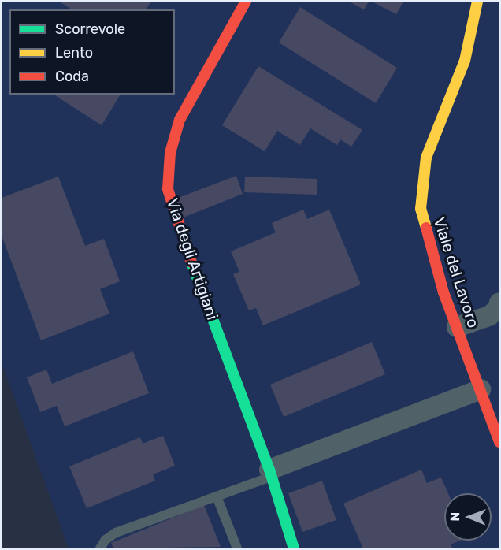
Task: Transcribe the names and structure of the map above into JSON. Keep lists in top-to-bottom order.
{
  "streets": {
    "street": ["Via degli Artigiani", "Viale del Lavoro"]
  },
  "legend": ["Scorrevole", "Lento", "Coda"],
  "north": "left"
}
